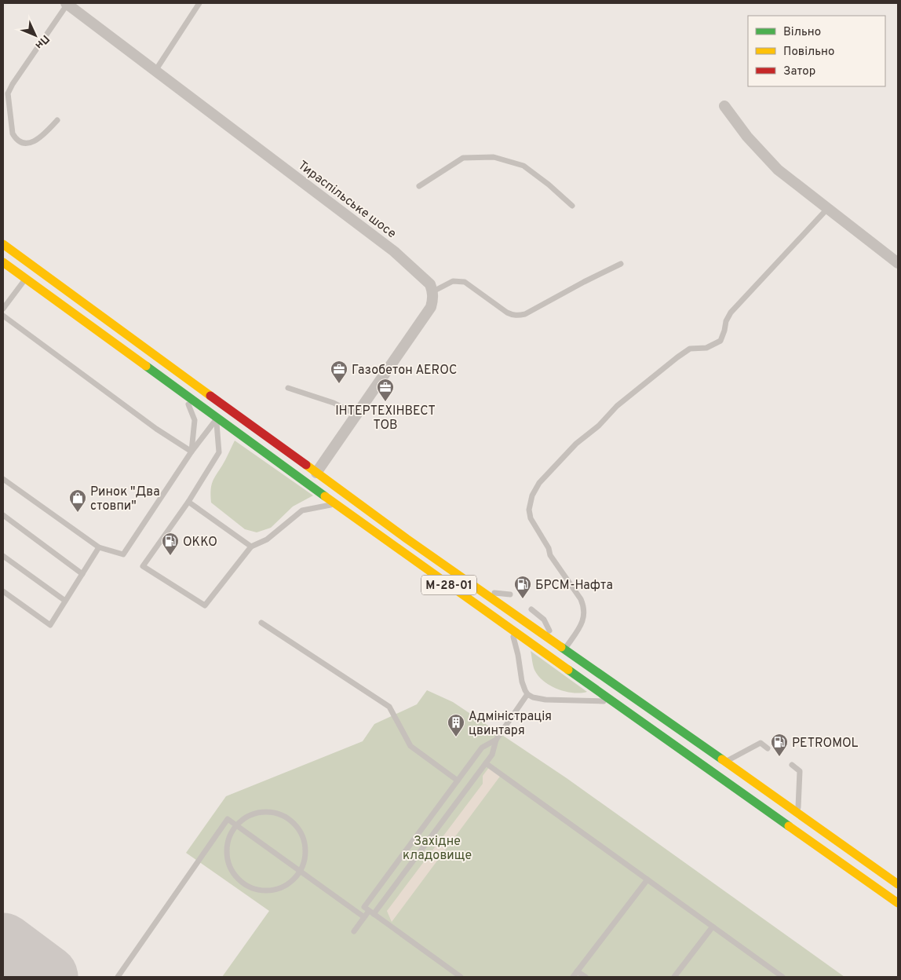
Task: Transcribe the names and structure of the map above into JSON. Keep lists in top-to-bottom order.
{
  "streets": {
    "highway": ["М-28-01"],
    "street": ["Тираспільське шосе"]
  },
  "parks": ["Західне кладовище"],
  "places": {
    "office": ["Газобетон AEROC", "ІНТЕРТЕХІНВЕСТ ТОВ"],
    "shop": ["Ринок \"Два стовпи\""],
    "fuel station": ["ОККО", "БРСМ-Нафта", "PETROMOL"],
    "building": ["Адміністрація цвинтаря"]
  },
  "legend": ["Вільно", "Повільно", "Затор"],
  "north": "bottom right"
}
